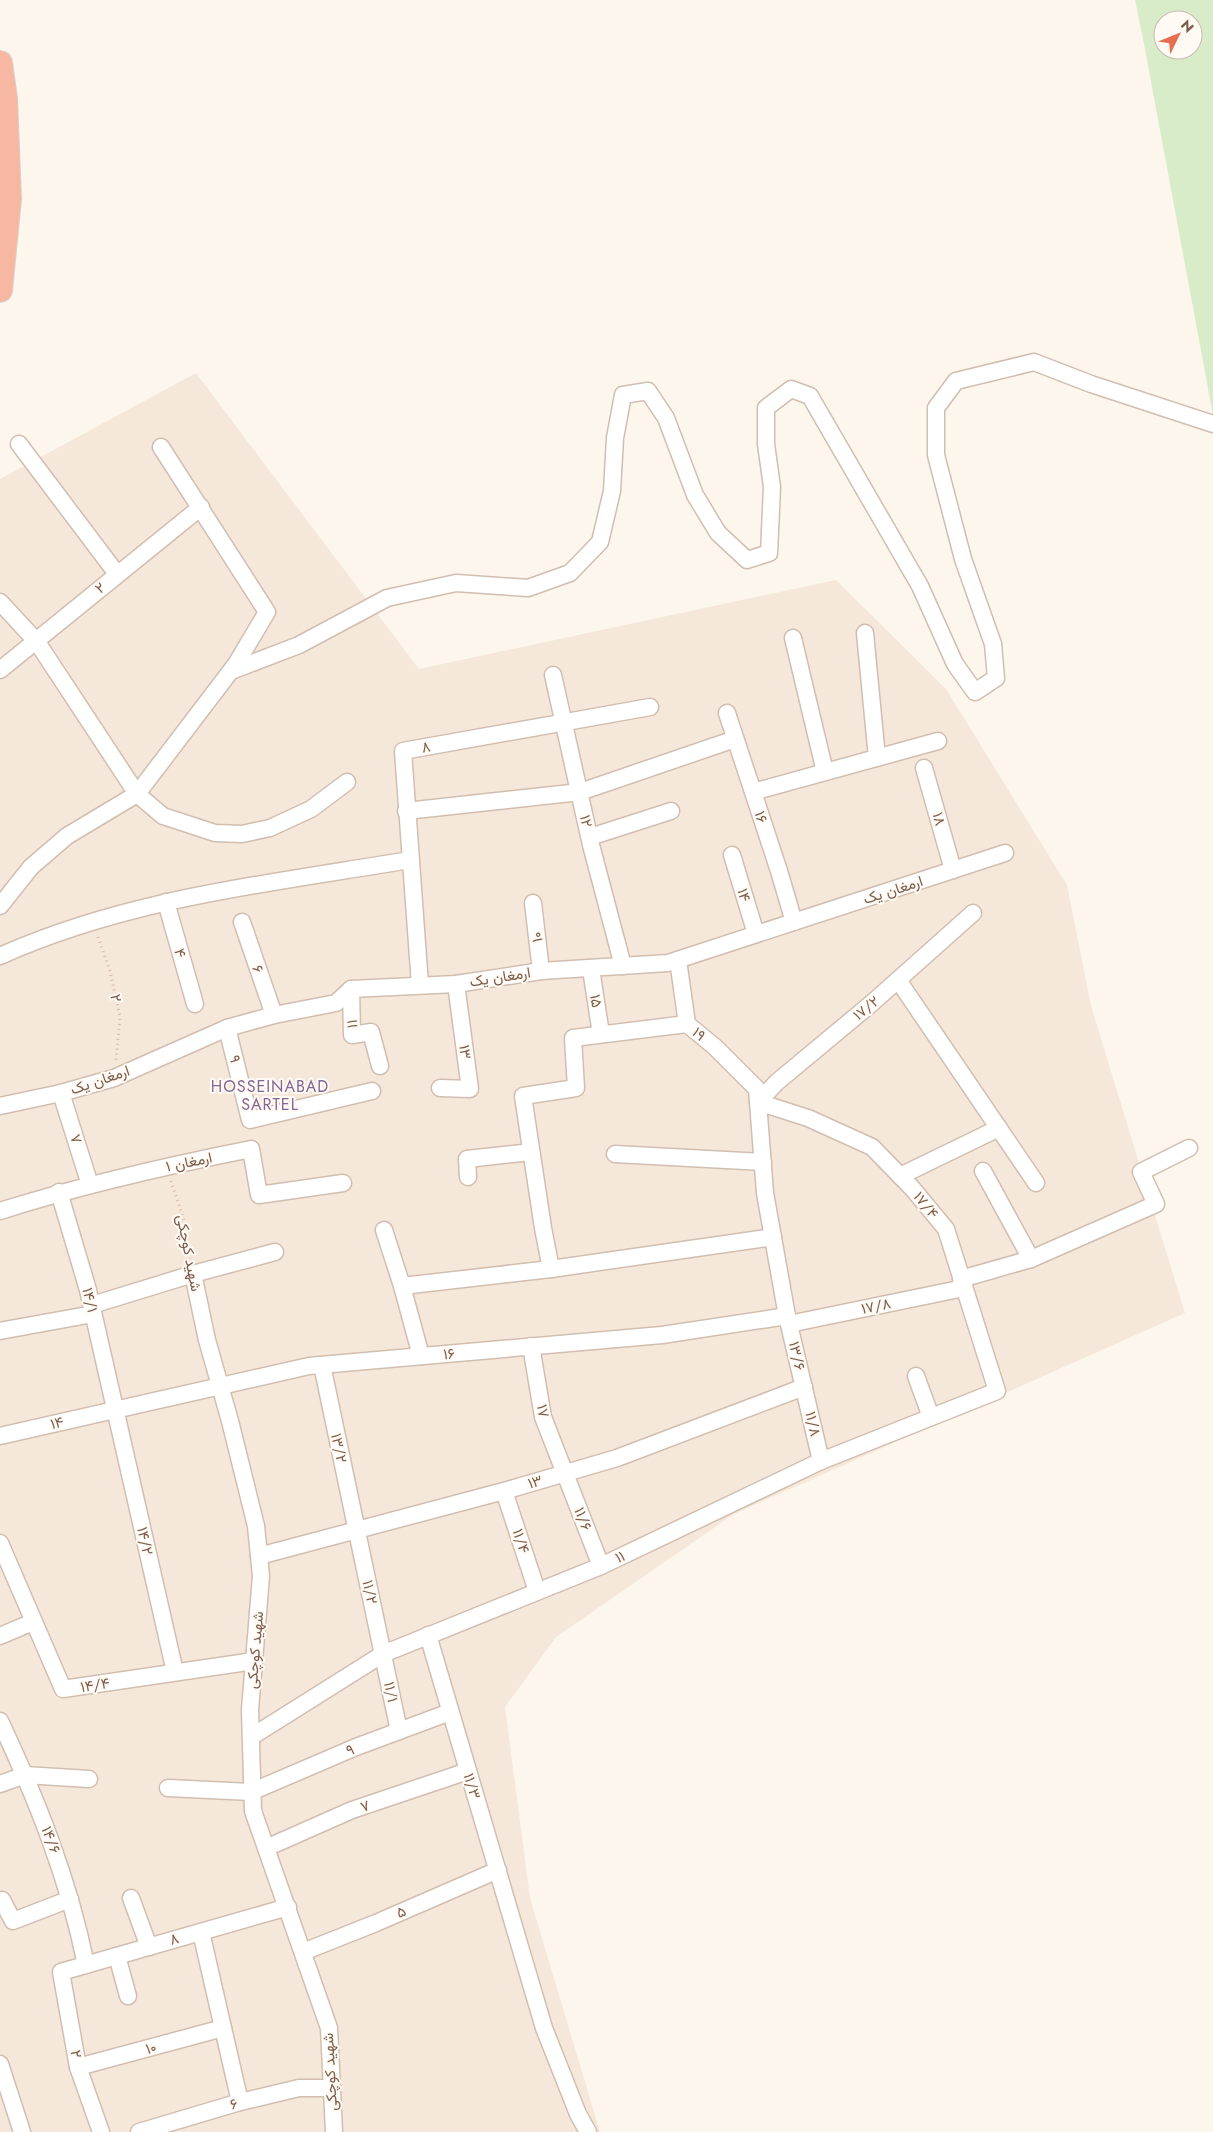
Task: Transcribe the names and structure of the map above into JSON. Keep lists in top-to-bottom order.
{
  "streets": {
    "street": [
      "۲",
      "۸",
      "۱۶",
      "۱۸",
      "۱۲",
      "ارمغان یک",
      "۱۴",
      "۱۰",
      "۴",
      "۶",
      "۱۵",
      "۱۷/۲",
      "۱۱",
      "۱۹",
      "۱۳",
      "۹",
      "۷",
      "ارمغان ۱",
      "۱۷/۴",
      "شهید کوچکی",
      "۱۴/۱",
      "۱۷/۸",
      "۱۳/۶",
      "۱۷",
      "۱۱/۸",
      "۱۳/۲",
      "۱۱/۶",
      "۱۴/۲",
      "۱۱/۴",
      "۱۱/۲",
      "۱۴/۴",
      "۱۱/۱",
      "۱۱/۳",
      "۱۴/۶",
      "۵"
    ]
  },
  "crossings": [
    ["۲", "۸"],
    ["۲", "ارمغان یک"],
    ["۲", "۱۰"],
    ["۸", "۱۲"],
    ["۸", "ارمغان یک"],
    ["۸", "شهید کوچکی"],
    ["۸", "۱۴/۶"],
    ["۱۶", "ارمغان یک"],
    ["۱۶", "۱۴"],
    ["۱۶", "شهید کوچکی"],
    ["۱۶", "۱۴/۱"],
    ["۱۶", "۱۷/۸"],
    ["۱۶", "۱۳/۶"],
    ["۱۶", "۱۷"],
    ["۱۶", "۱۳/۲"],
    ["۱۶", "۱۴/۲"],
    ["۱۸", "ارمغان یک"],
    ["۱۲", "ارمغان یک"],
    ["ارمغان یک", "۱۴"],
    ["ارمغان یک", "۱۰"],
    ["ارمغان یک", "۶"],
    ["ارمغان یک", "۱۵"],
    ["ارمغان یک", "۱۱"],
    ["ارمغان یک", "۱۹"],
    ["ارمغان یک", "۱۳"],
    ["ارمغان یک", "۹"],
    ["ارمغان یک", "۷"],
    ["۱۴", "۱۴/۱"],
    ["۱۴", "۱۴/۲"],
    ["۶", "شهید کوچکی"],
    ["۱۷/۲", "۱۹"],
    ["۱۷/۲", "۱۷/۴"],
    ["۱۷/۲", "۱۳/۶"],
    ["۱۱", "۱۷/۴"],
    ["۱۱", "شهید کوچکی"],
    ["۱۱", "۱۱/۸"],
    ["۱۱", "۱۱/۶"],
    ["۱۱", "۱۱/۴"],
    ["۱۱", "۱۱/۲"],
    ["۱۱", "۱۱/۱"],
    ["۱۱", "۱۱/۳"],
    ["۱۹", "۱۷/۴"],
    ["۱۹", "۱۳/۶"],
    ["۱۳", "شهید کوچکی"],
    ["۱۳", "۱۳/۶"],
    ["۱۳", "۱۷"],
    ["۱۳", "۱۱/۸"],
    ["۱۳", "۱۳/۲"],
    ["۱۳", "۱۱/۶"],
    ["۱۳", "۱۱/۴"],
    ["۱۳", "۱۱/۲"],
    ["۹", "شهید کوچکی"],
    ["۹", "۱۱/۱"],
    ["۹", "۱۱/۳"],
    ["۷", "ارمغان ۱"],
    ["۷", "شهید کوچکی"],
    ["۷", "۱۱/۳"],
    ["ارمغان ۱", "شهید کوچکی"],
    ["ارمغان ۱", "۱۴/۱"],
    ["۱۷/۴", "۱۷/۸"],
    ["۱۷/۴", "۱۳/۶"],
    ["شهید کوچکی", "۱۴/۴"],
    ["شهید کوچکی", "۵"],
    ["۱۴/۱", "۱۴/۲"],
    ["۱۷/۸", "۱۳/۶"],
    ["۱۳/۶", "۱۱/۸"],
    ["۱۷", "۱۱/۶"],
    ["۱۳/۲", "۱۱/۲"],
    ["۱۴/۲", "۱۴/۴"],
    ["۱۱/۲", "۱۱/۱"],
    ["۱۱/۳", "۵"]
  ],
  "districts": ["HOSSEINABAD SARTEL"],
  "north": "top right"
}
